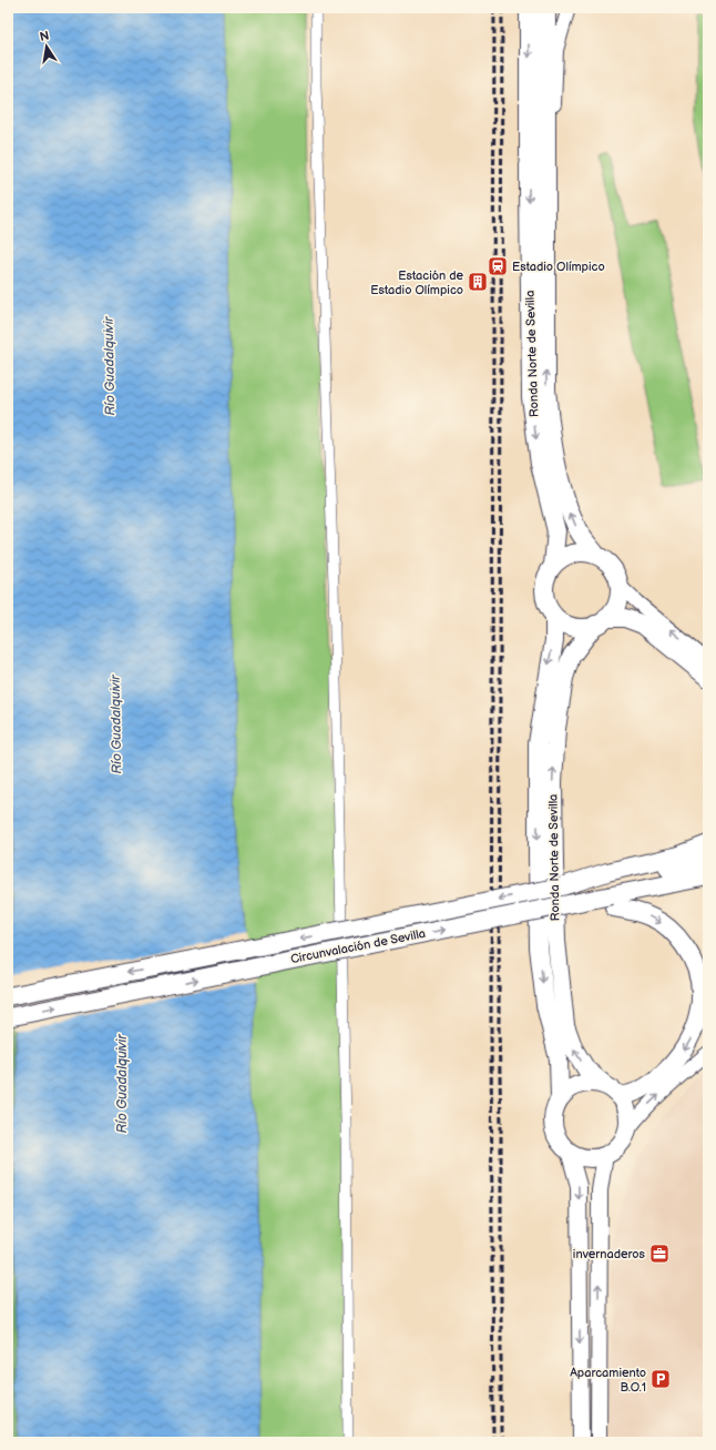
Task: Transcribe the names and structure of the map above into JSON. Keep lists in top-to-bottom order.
{
  "streets": {
    "highway": ["Ronda Norte de Sevilla", "Circunvalación de Sevilla"]
  },
  "water": ["Río Guadalquivir"],
  "places": {
    "station": ["Estadio Olímpico"],
    "building": ["Estación de Estadio Olímpico"],
    "office": ["invernaderos"],
    "parking": ["Aparcamiento B.O.1"]
  },
  "north": "top"
}
